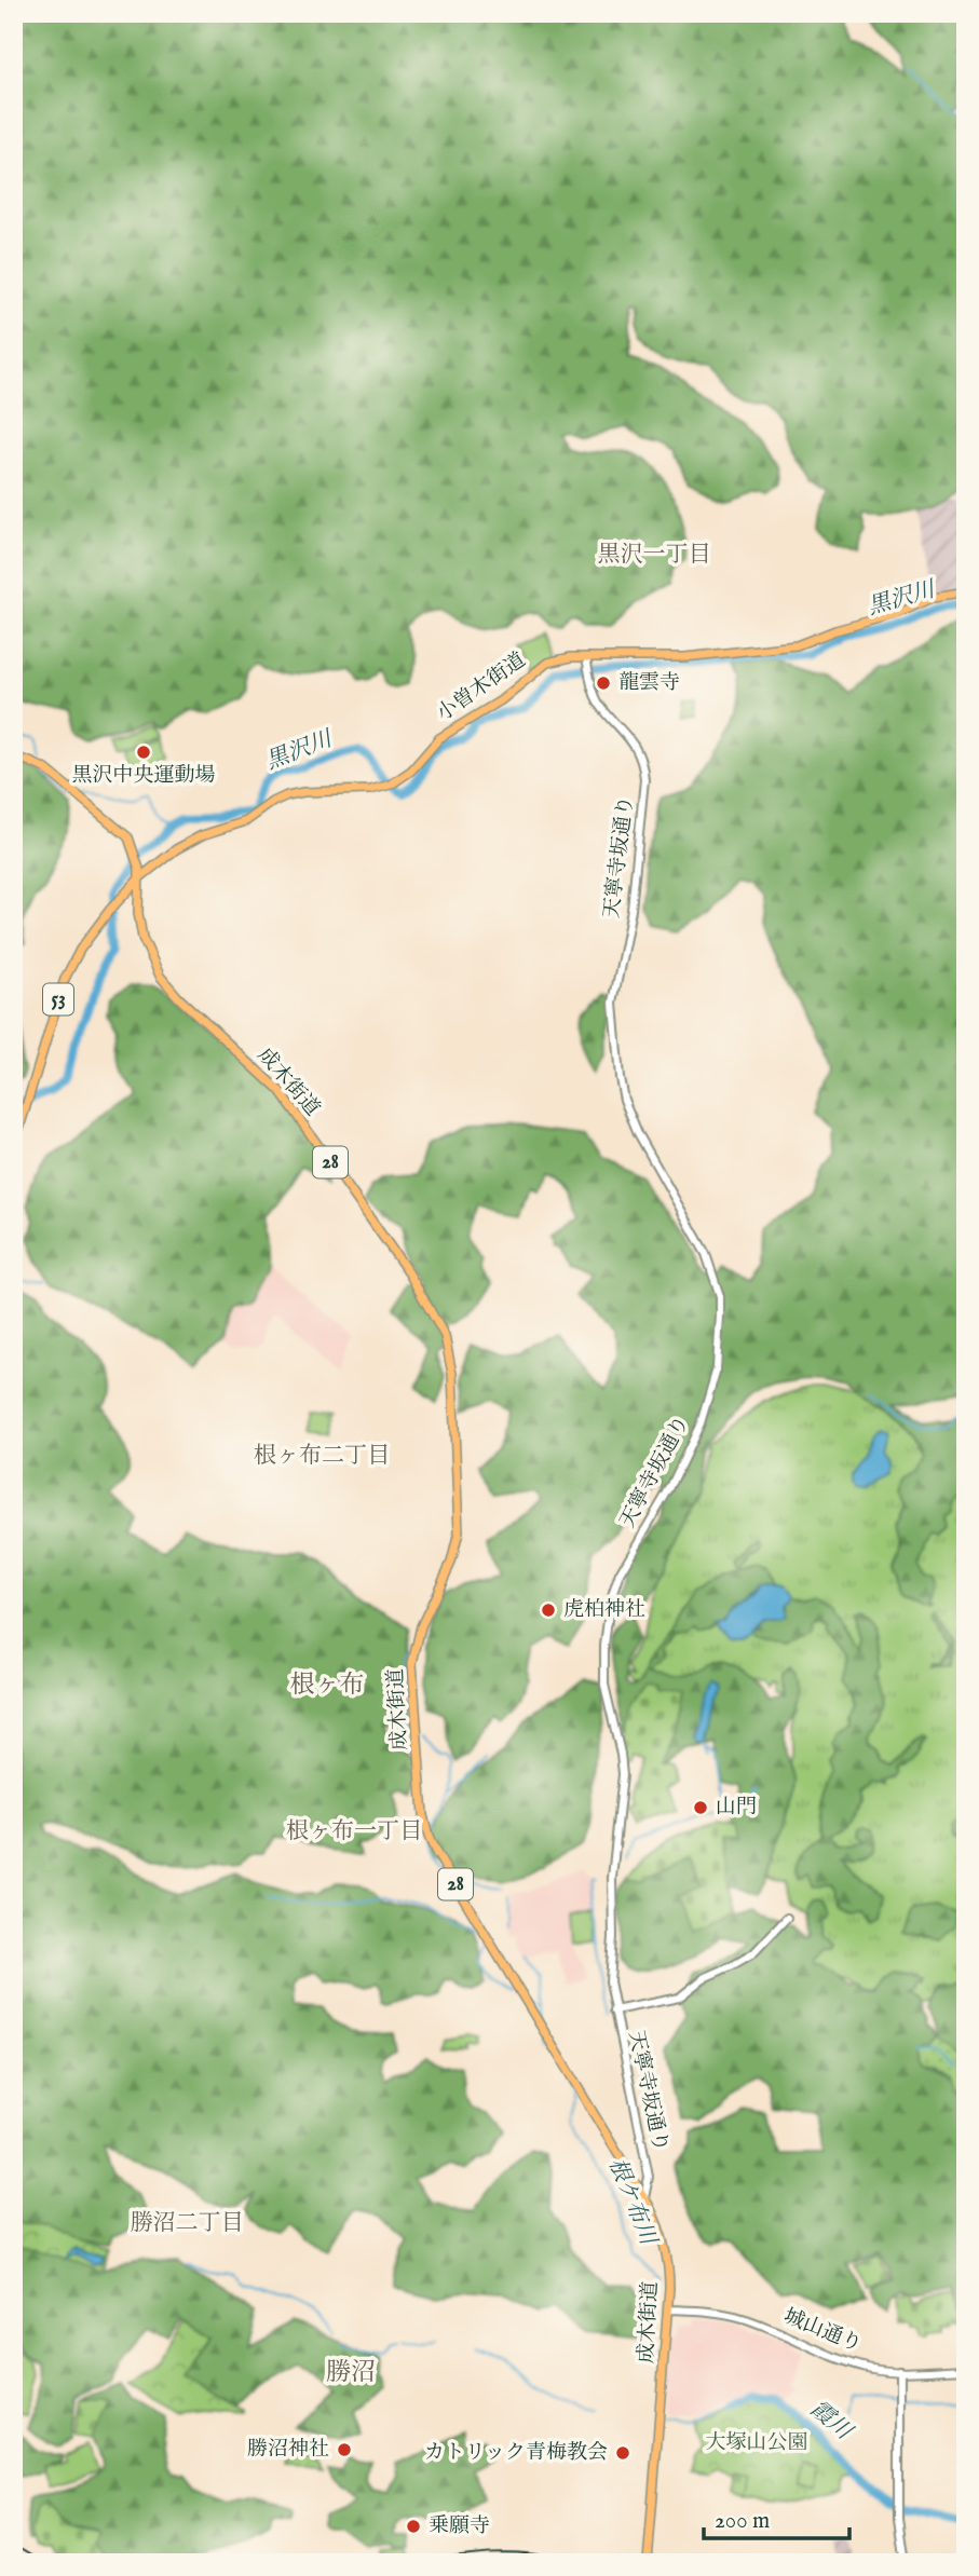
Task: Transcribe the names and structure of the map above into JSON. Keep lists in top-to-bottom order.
{
  "streets": {
    "main road": [
      "小曽木街道",
      "53",
      "成木街道",
      "28"
    ],
    "street": ["天寧寺坂通り", "城山通り"]
  },
  "crossings": [
    ["小曽木街道", "天寧寺坂通り"],
    ["小曽木街道", "53"],
    ["小曽木街道", "成木街道"],
    ["天寧寺坂通り", "成木街道"],
    ["53", "成木街道"],
    ["成木街道", "城山通り"]
  ],
  "districts": [
    "黒沢一丁目",
    "根ヶ布二丁目",
    "根ヶ布",
    "根ヶ布一丁目",
    "勝沼二丁目",
    "勝沼"
  ],
  "water": ["黒沢川", "根ケ布川", "霞川"],
  "parks": ["大塚山公園"],
  "places": [
    "龍雲寺",
    "黒沢中央運動場",
    "虎柏神社",
    "山門",
    "勝沼神社",
    "カトリック青梅教会",
    "乗願寺"
  ],
  "scale_bar": "200 m"
}
